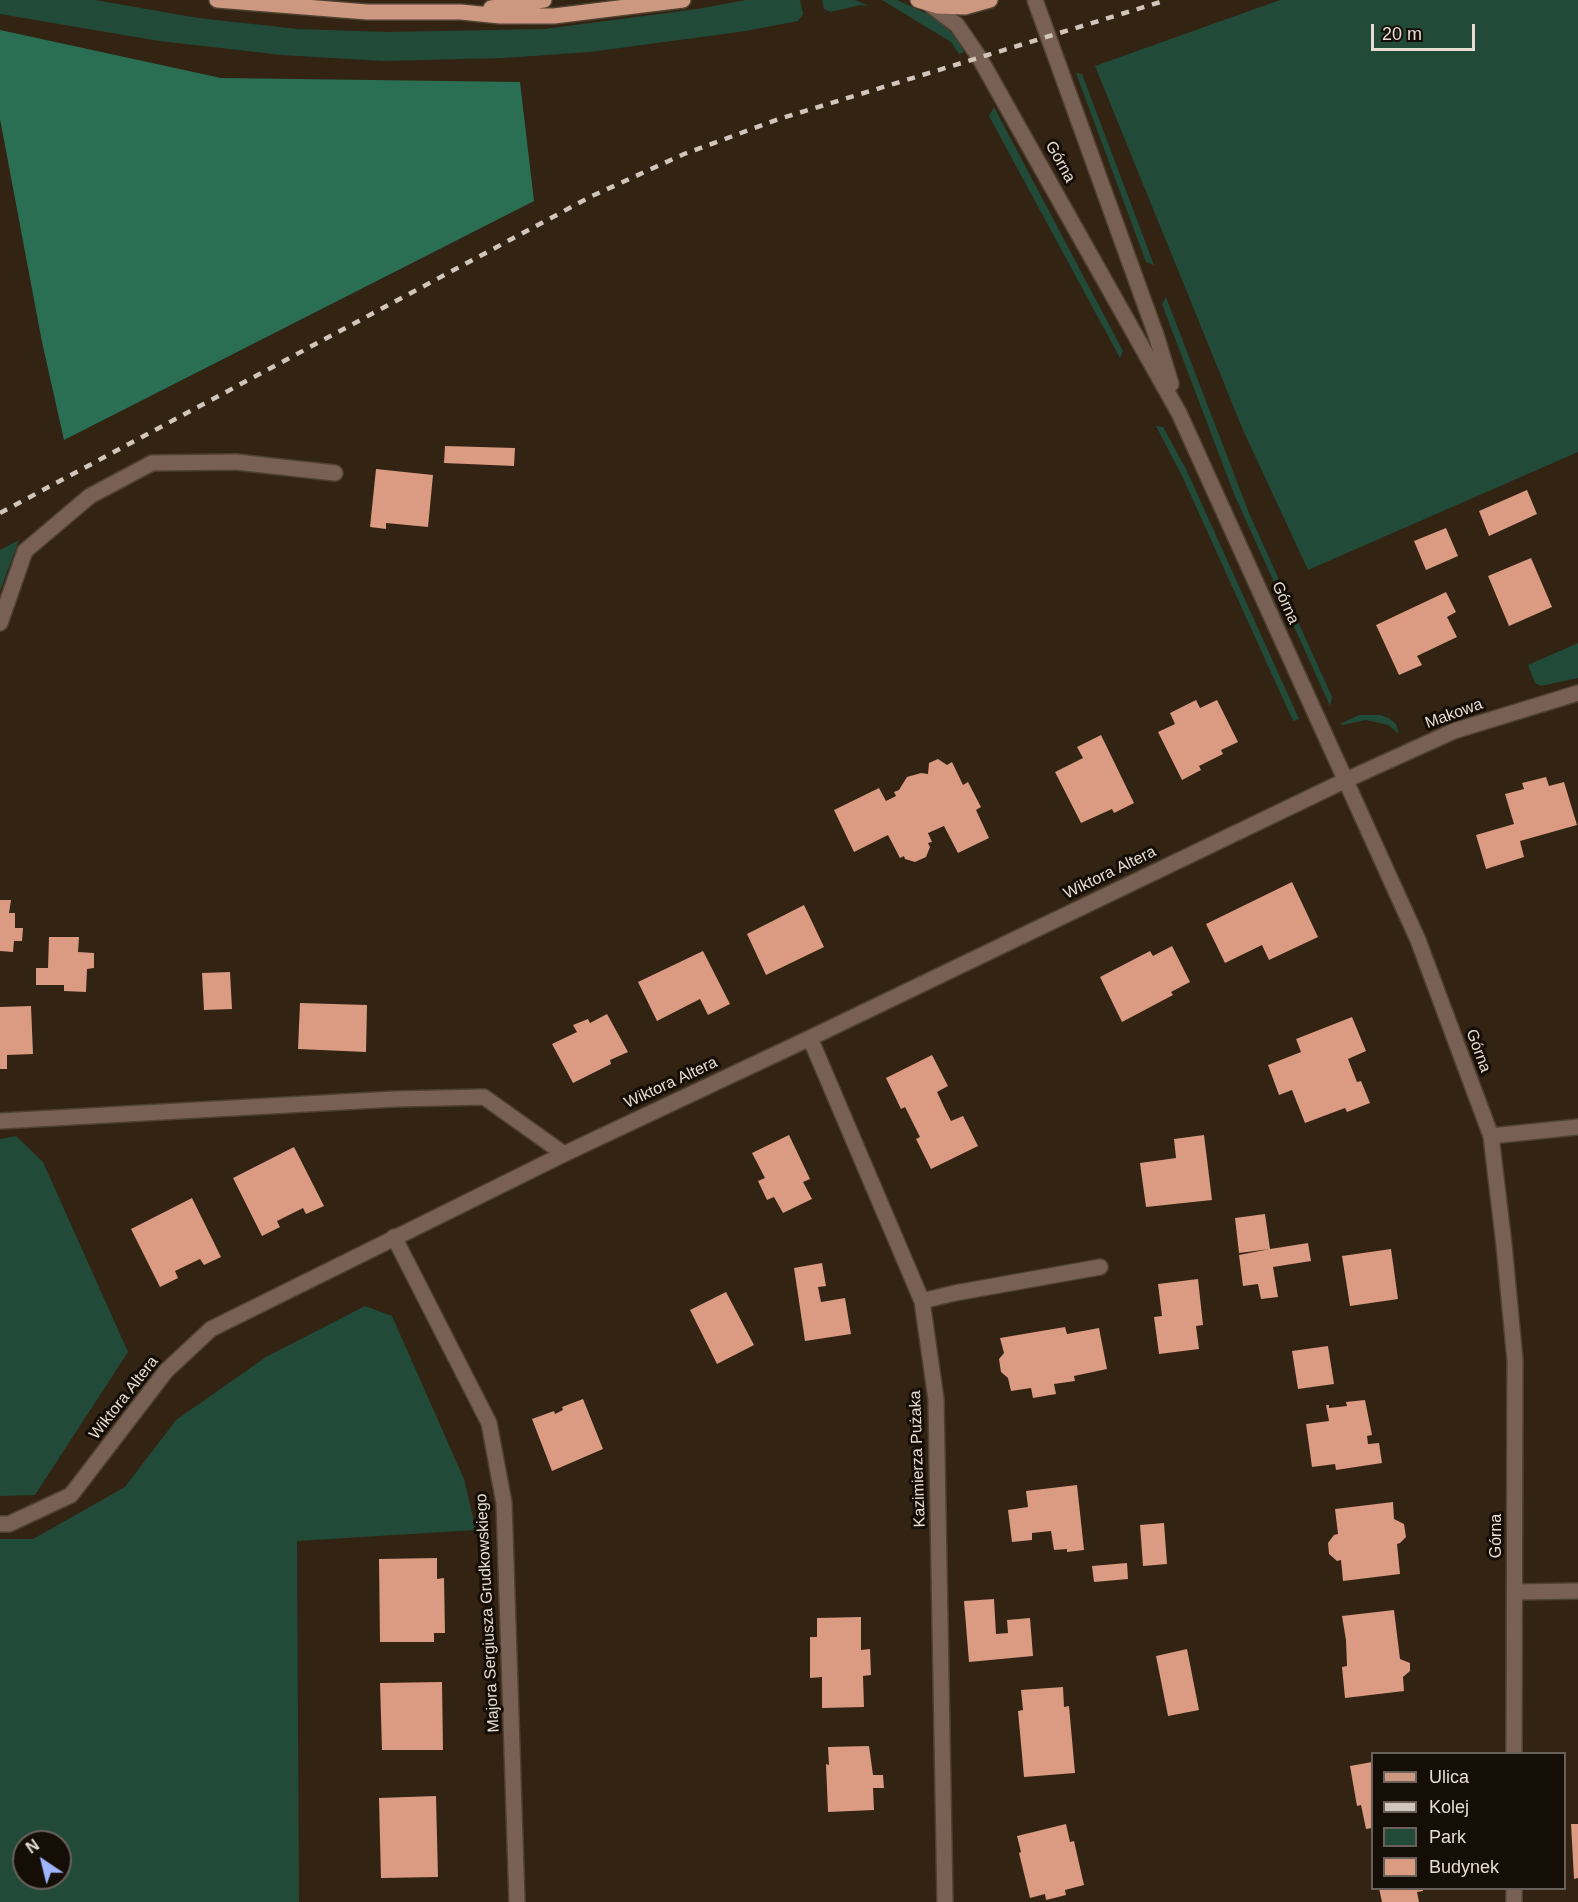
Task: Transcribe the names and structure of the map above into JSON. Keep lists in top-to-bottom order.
{
  "streets": {
    "street": [
      "Górna",
      "Makowa",
      "Wiktora Altera",
      "Kazimierza Pużaka",
      "Majora Sergiusza Grudkowskiego"
    ]
  },
  "crossings": [
    ["Górna", "Makowa"],
    ["Górna", "Wiktora Altera"],
    ["Makowa", "Wiktora Altera"],
    ["Wiktora Altera", "Kazimierza Pużaka"],
    ["Wiktora Altera", "Majora Sergiusza Grudkowskiego"]
  ],
  "legend": [
    "Ulica",
    "Kolej",
    "Park",
    "Budynek"
  ],
  "scale_bar": "20 m",
  "north": "top left"
}
